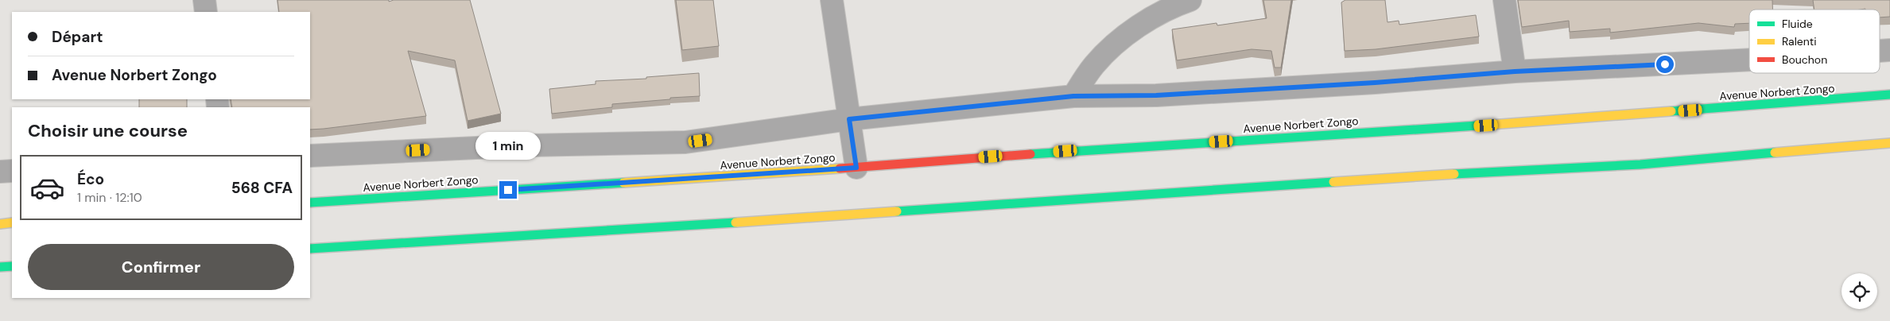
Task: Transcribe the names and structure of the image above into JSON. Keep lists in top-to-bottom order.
{
  "streets": {
    "main road": ["Avenue Norbert Zongo"]
  },
  "legend": ["Fluide", "Ralenti", "Bouchon"],
  "page": {
    "banner": ["Départ", "Avenue Norbert Zongo"],
    "heading": "Choisir une course",
    "bubble": "1 min",
    "list": [
      {
        "name": "Éco",
        "note": "1 min · 12:10",
        "value": "568 CFA"
      }
    ],
    "buttons": "Confirmer"
  }
}
